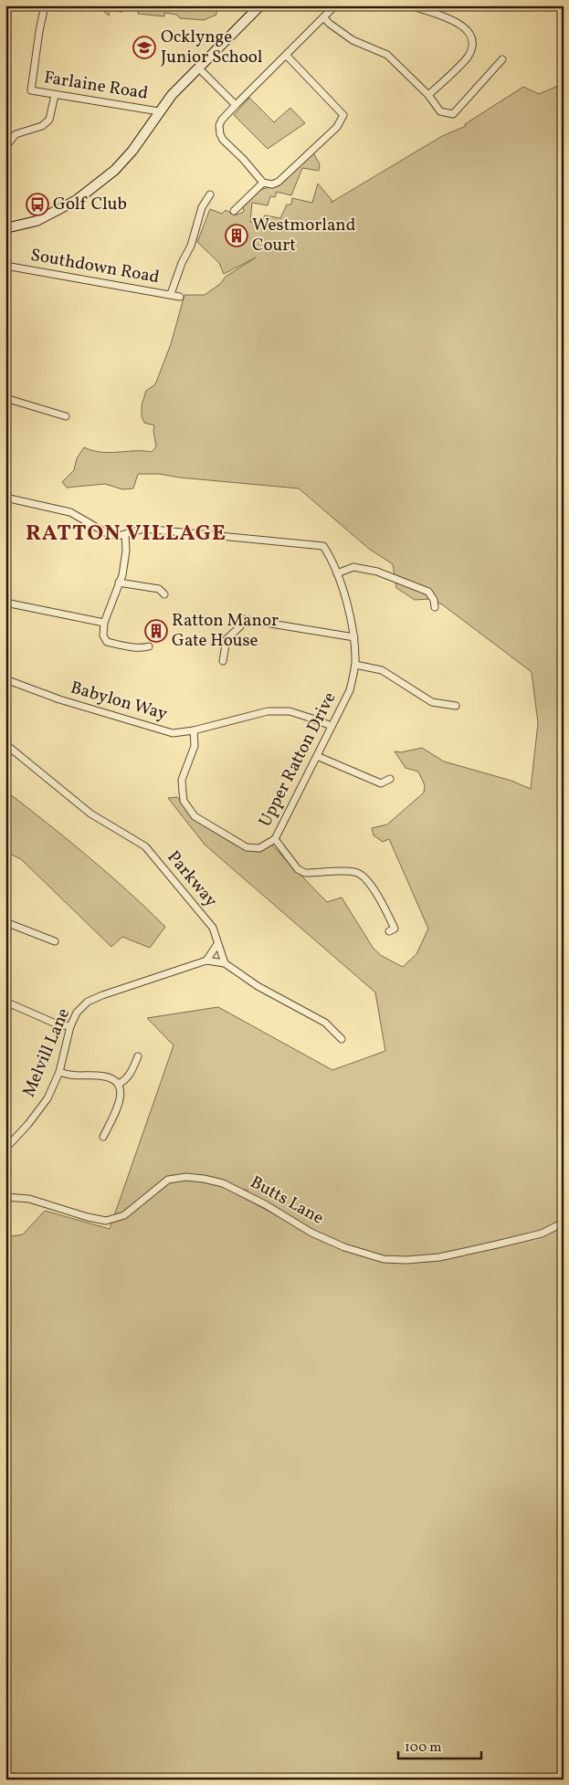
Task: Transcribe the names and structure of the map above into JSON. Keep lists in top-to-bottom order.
{
  "streets": {
    "street": [
      "Farlaine Road",
      "Southdown Road",
      "Babylon Way",
      "Upper Ratton Drive",
      "Parkway",
      "Melvill Lane",
      "Butts Lane"
    ]
  },
  "crossings": [
    ["Babylon Way", "Upper Ratton Drive"]
  ],
  "districts": ["RATTON VILLAGE"],
  "places": {
    "school or university": ["Ocklynge Junior School"],
    "bus stop": ["Golf Club"],
    "building": ["Westmorland Court", "Ratton Manor Gate House"]
  },
  "scale_bar": "100 m"
}
